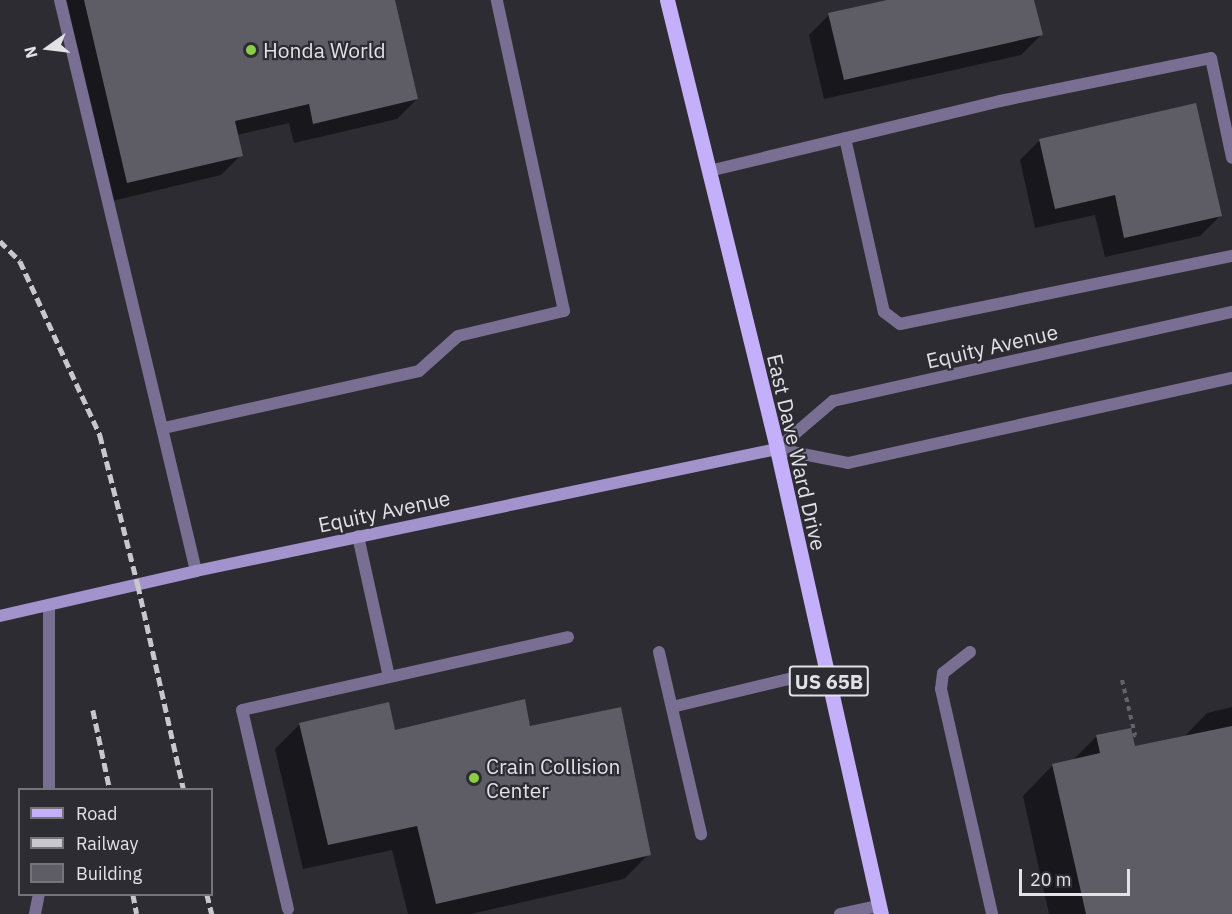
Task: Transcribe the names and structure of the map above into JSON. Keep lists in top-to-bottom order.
{
  "streets": {
    "main road": ["East Dave Ward Drive", "US 65B"],
    "street": ["Equity Avenue"]
  },
  "crossings": [
    ["Equity Avenue", "East Dave Ward Drive"]
  ],
  "places": ["Honda World", "Crain Collision Center"],
  "legend": ["Road", "Railway", "Building"],
  "scale_bar": "20 m",
  "north": "left"
}
